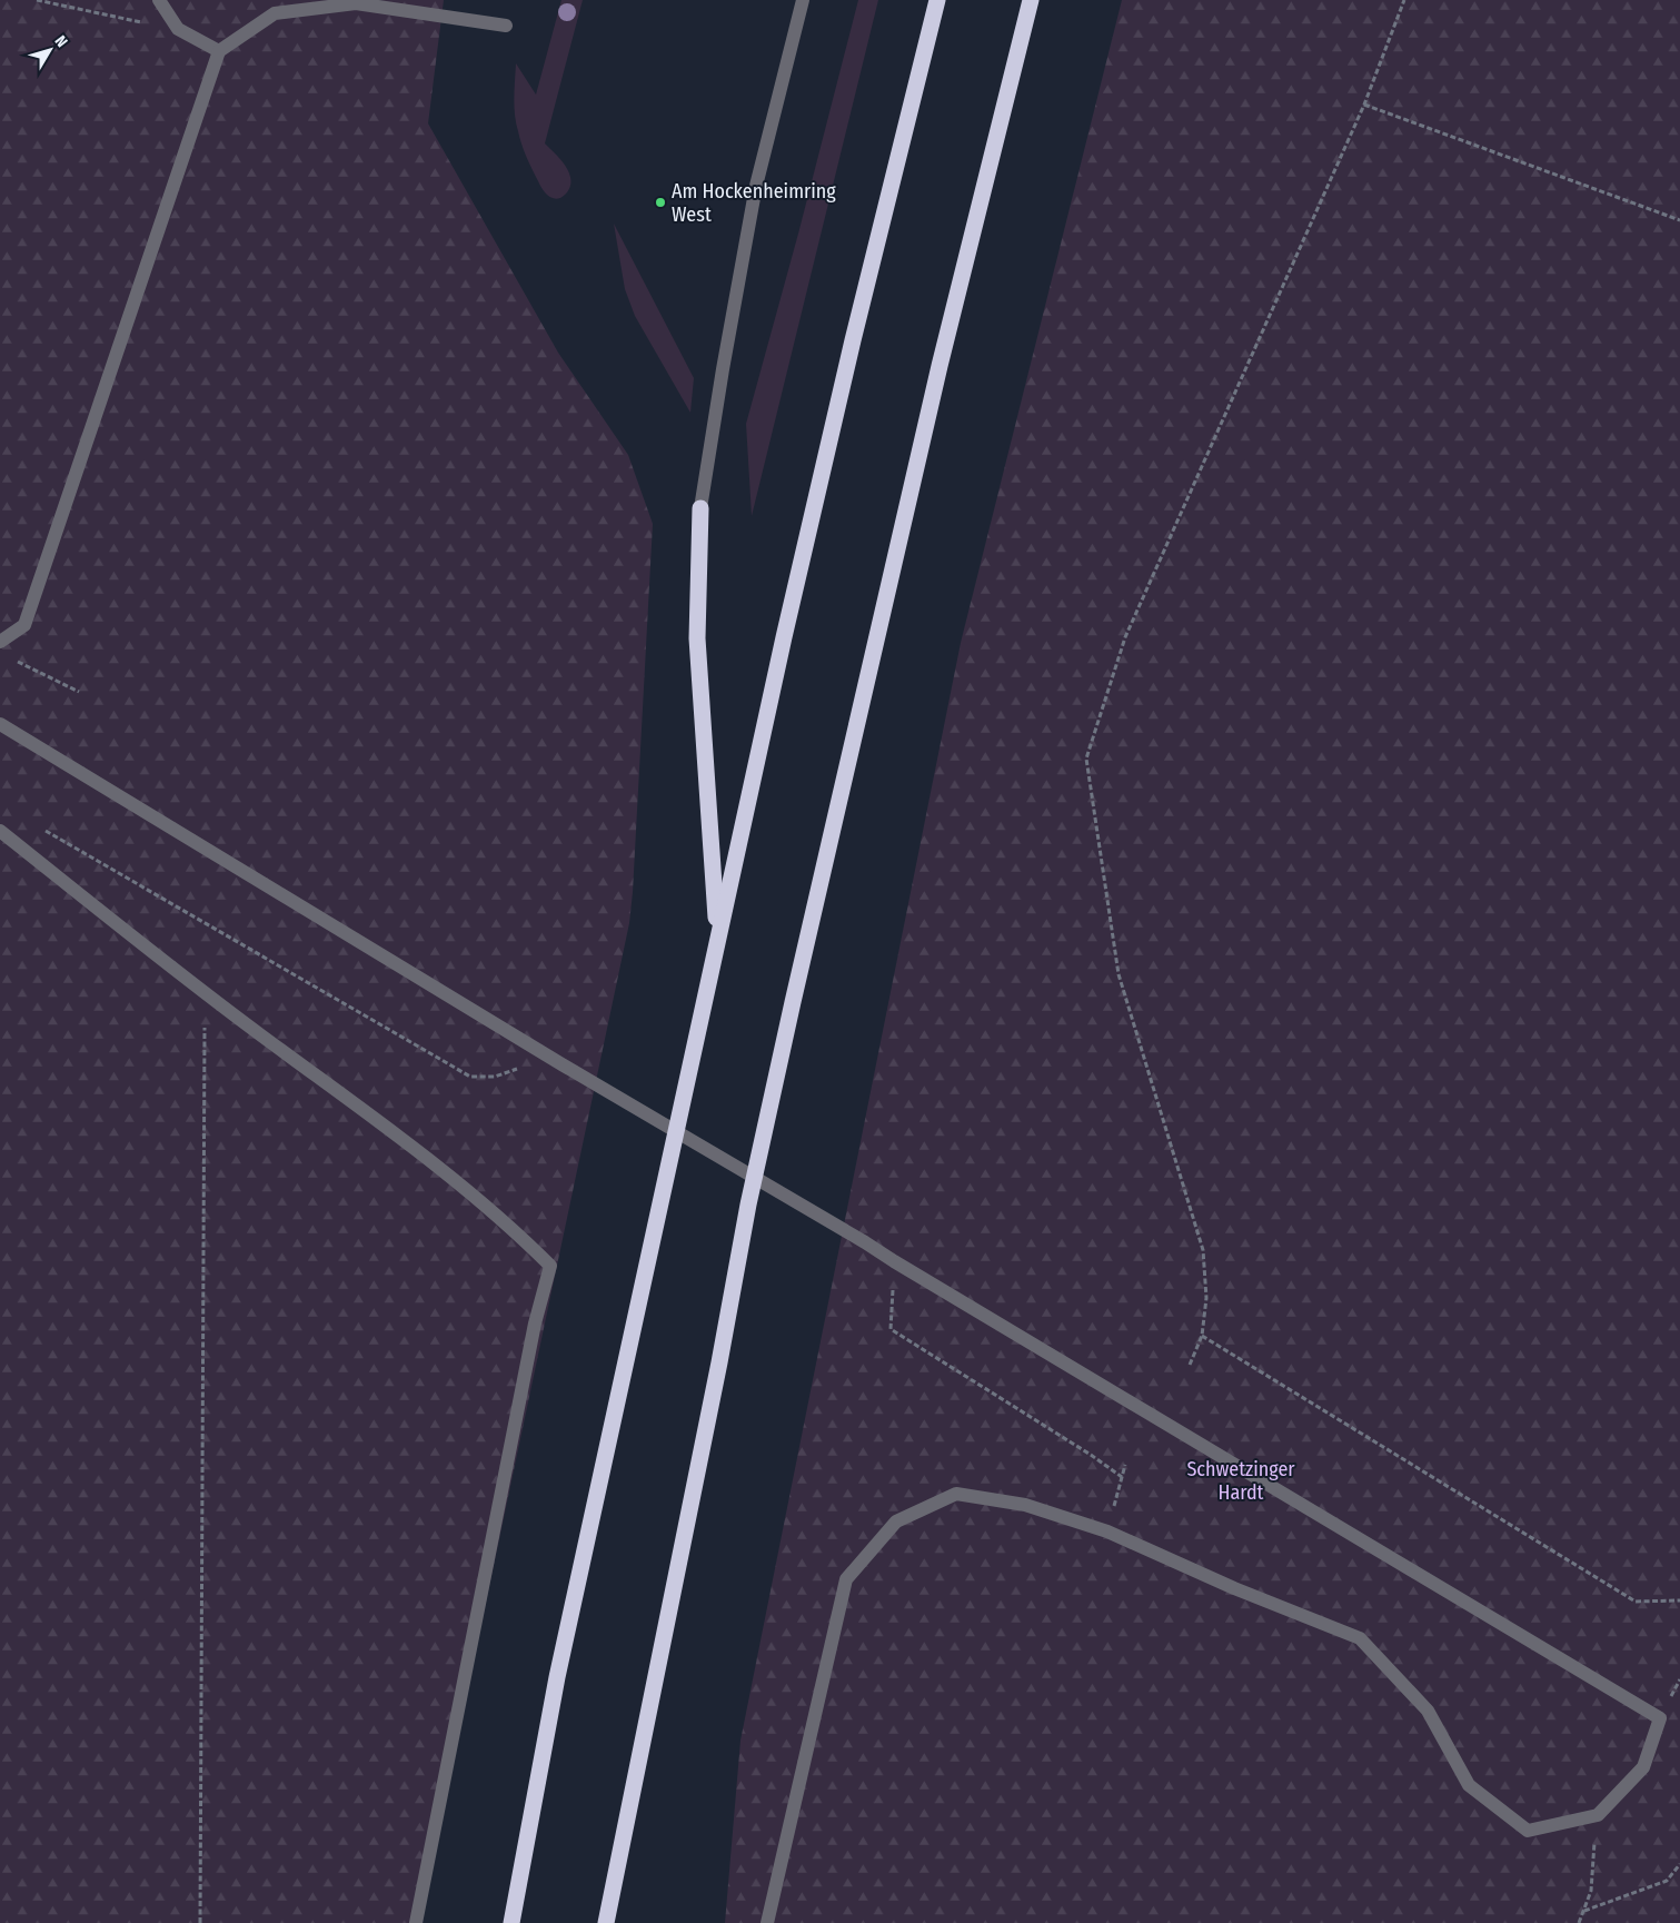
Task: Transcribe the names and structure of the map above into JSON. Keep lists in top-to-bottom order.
{
  "parks": ["Schwetzinger Hardt"],
  "places": ["Am Hockenheimring West"],
  "north": "top right"
}
